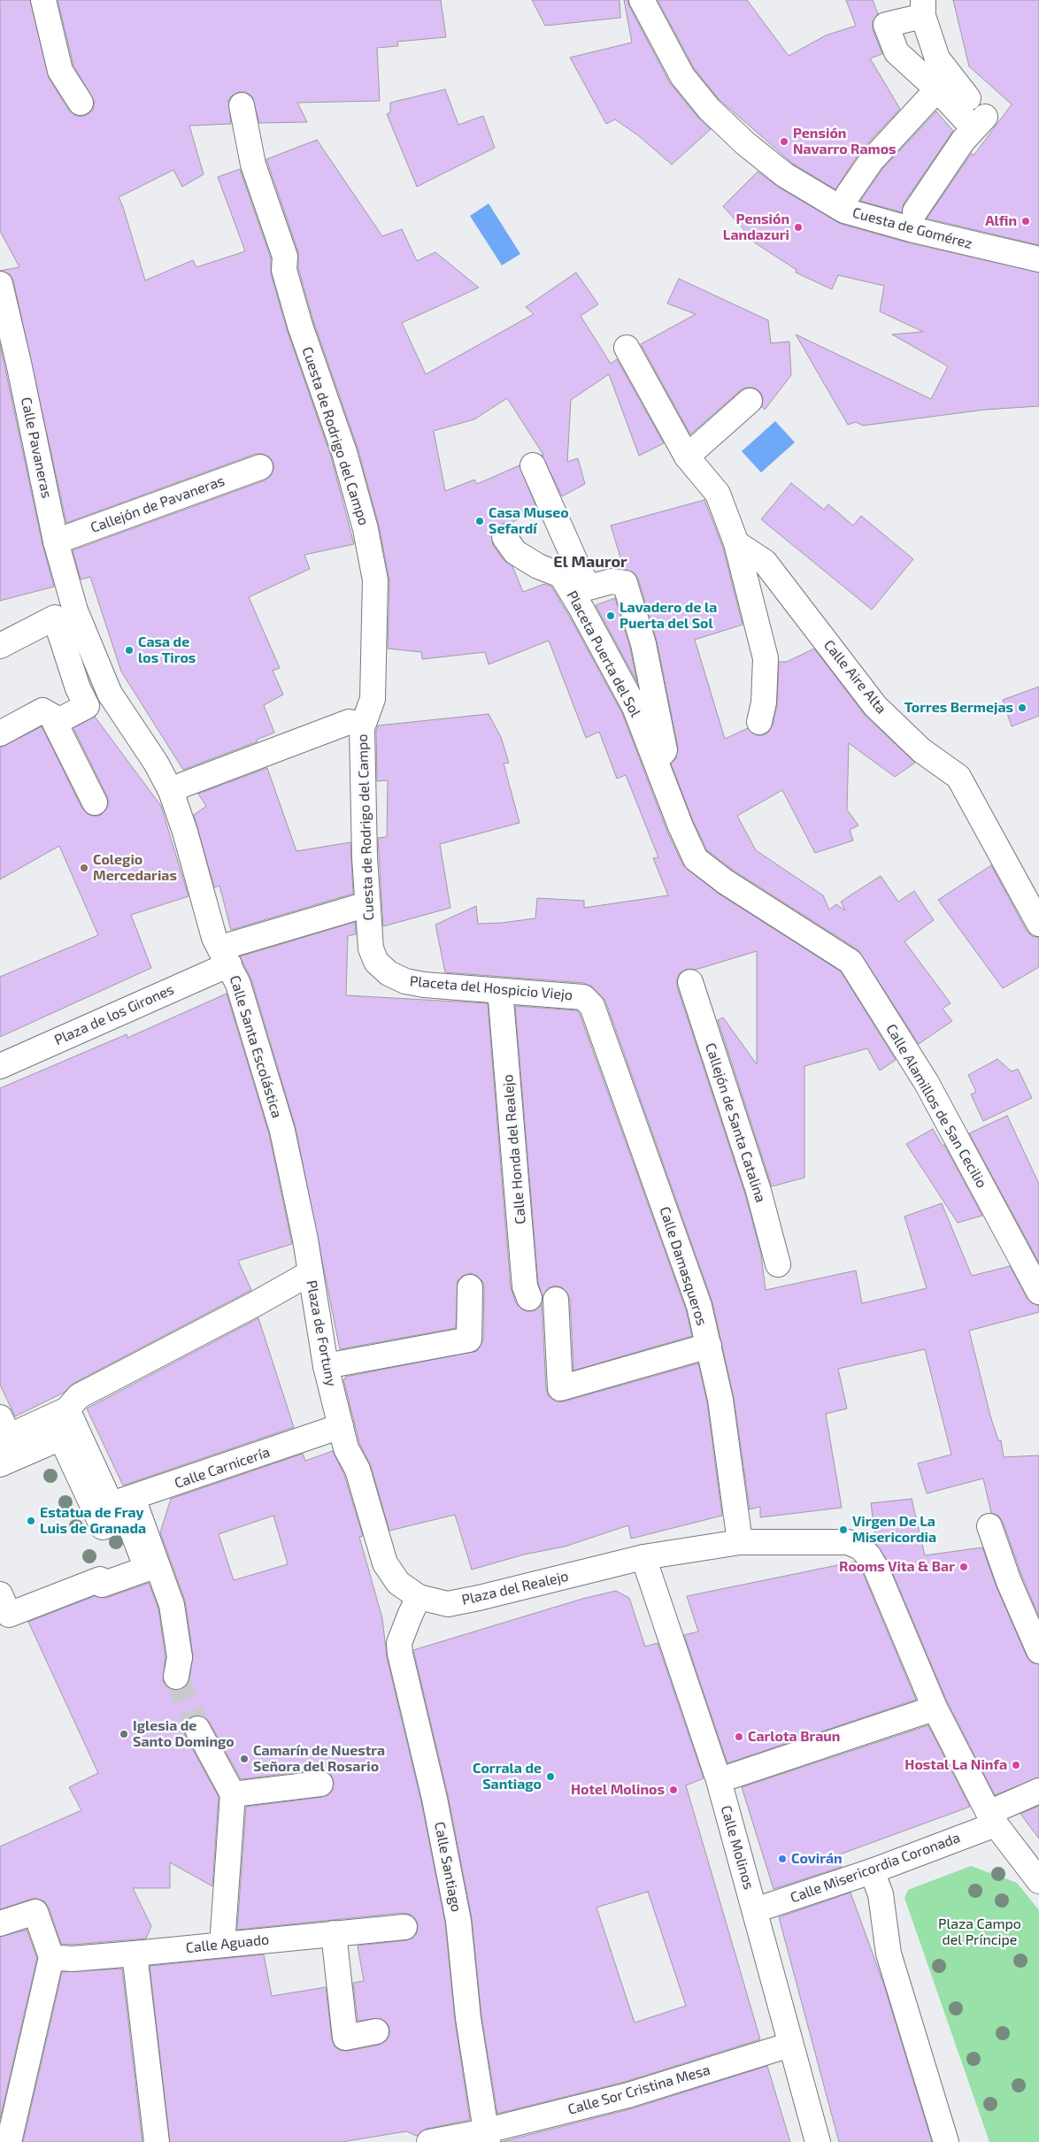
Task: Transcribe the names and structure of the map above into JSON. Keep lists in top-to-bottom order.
{
  "streets": {
    "street": [
      "Cuesta de Gomérez",
      "Cuesta de Rodrigo del Campo",
      "Calle Pavaneras",
      "Callejón de Pavaneras",
      "Placeta Puerta del Sol",
      "Calle Aire Alta",
      "Placeta del Hospicio Viejo",
      "Plaza de los Girones",
      "Calle Santa Escolástica",
      "Calle Alamillos de San Cecilio",
      "Callejón de Santa Catalina",
      "Calle Honda del Realejo",
      "Calle Damasqueros",
      "Plaza de Fortuny",
      "Calle Carnicería",
      "Plaza del Realejo",
      "Calle Molinos",
      "Calle Santiago",
      "Calle Misericordia Coronada",
      "Calle Aguado",
      "Calle Sor Cristina Mesa"
    ]
  },
  "crossings": [
    ["Cuesta de Rodrigo del Campo", "Placeta del Hospicio Viejo"],
    ["Cuesta de Rodrigo del Campo", "Plaza de los Girones"],
    ["Calle Pavaneras", "Callejón de Pavaneras"],
    ["Calle Pavaneras", "Calle Santa Escolástica"],
    ["Placeta Puerta del Sol", "Calle Alamillos de San Cecilio"],
    ["Placeta del Hospicio Viejo", "Calle Damasqueros"],
    ["Plaza de los Girones", "Calle Santa Escolástica"],
    ["Calle Santa Escolástica", "Plaza de Fortuny"],
    ["Calle Damasqueros", "Plaza del Realejo"],
    ["Plaza de Fortuny", "Calle Carnicería"],
    ["Plaza de Fortuny", "Plaza del Realejo"],
    ["Calle Carnicería", "Plaza del Realejo"],
    ["Plaza del Realejo", "Calle Molinos"],
    ["Plaza del Realejo", "Calle Santiago"],
    ["Plaza del Realejo", "Calle Misericordia Coronada"],
    ["Calle Molinos", "Calle Misericordia Coronada"],
    ["Calle Molinos", "Calle Sor Cristina Mesa"],
    ["Calle Santiago", "Calle Sor Cristina Mesa"]
  ],
  "districts": ["El Mauror"],
  "parks": ["Plaza Campo del Príncipe"],
  "places": [
    "Pensión Navarro Ramos",
    "Alfin",
    "Pensión Landazuri",
    "Casa Museo Sefardí",
    "Lavadero de la Puerta del Sol",
    "Casa de los Tiros",
    "Torres Bermejas",
    "Colegio Mercedarias",
    "Estatua de Fray Luis de Granada",
    "Virgen De La Misericordia",
    "Rooms Vita & Bar",
    "Iglesia de Santo Domingo",
    "Carlota Braun",
    "Camarín de Nuestra Señora del Rosario",
    "Hostal La Ninfa",
    "Corrala de Santiago",
    "Hotel Molinos",
    "Covirán"
  ]
}
